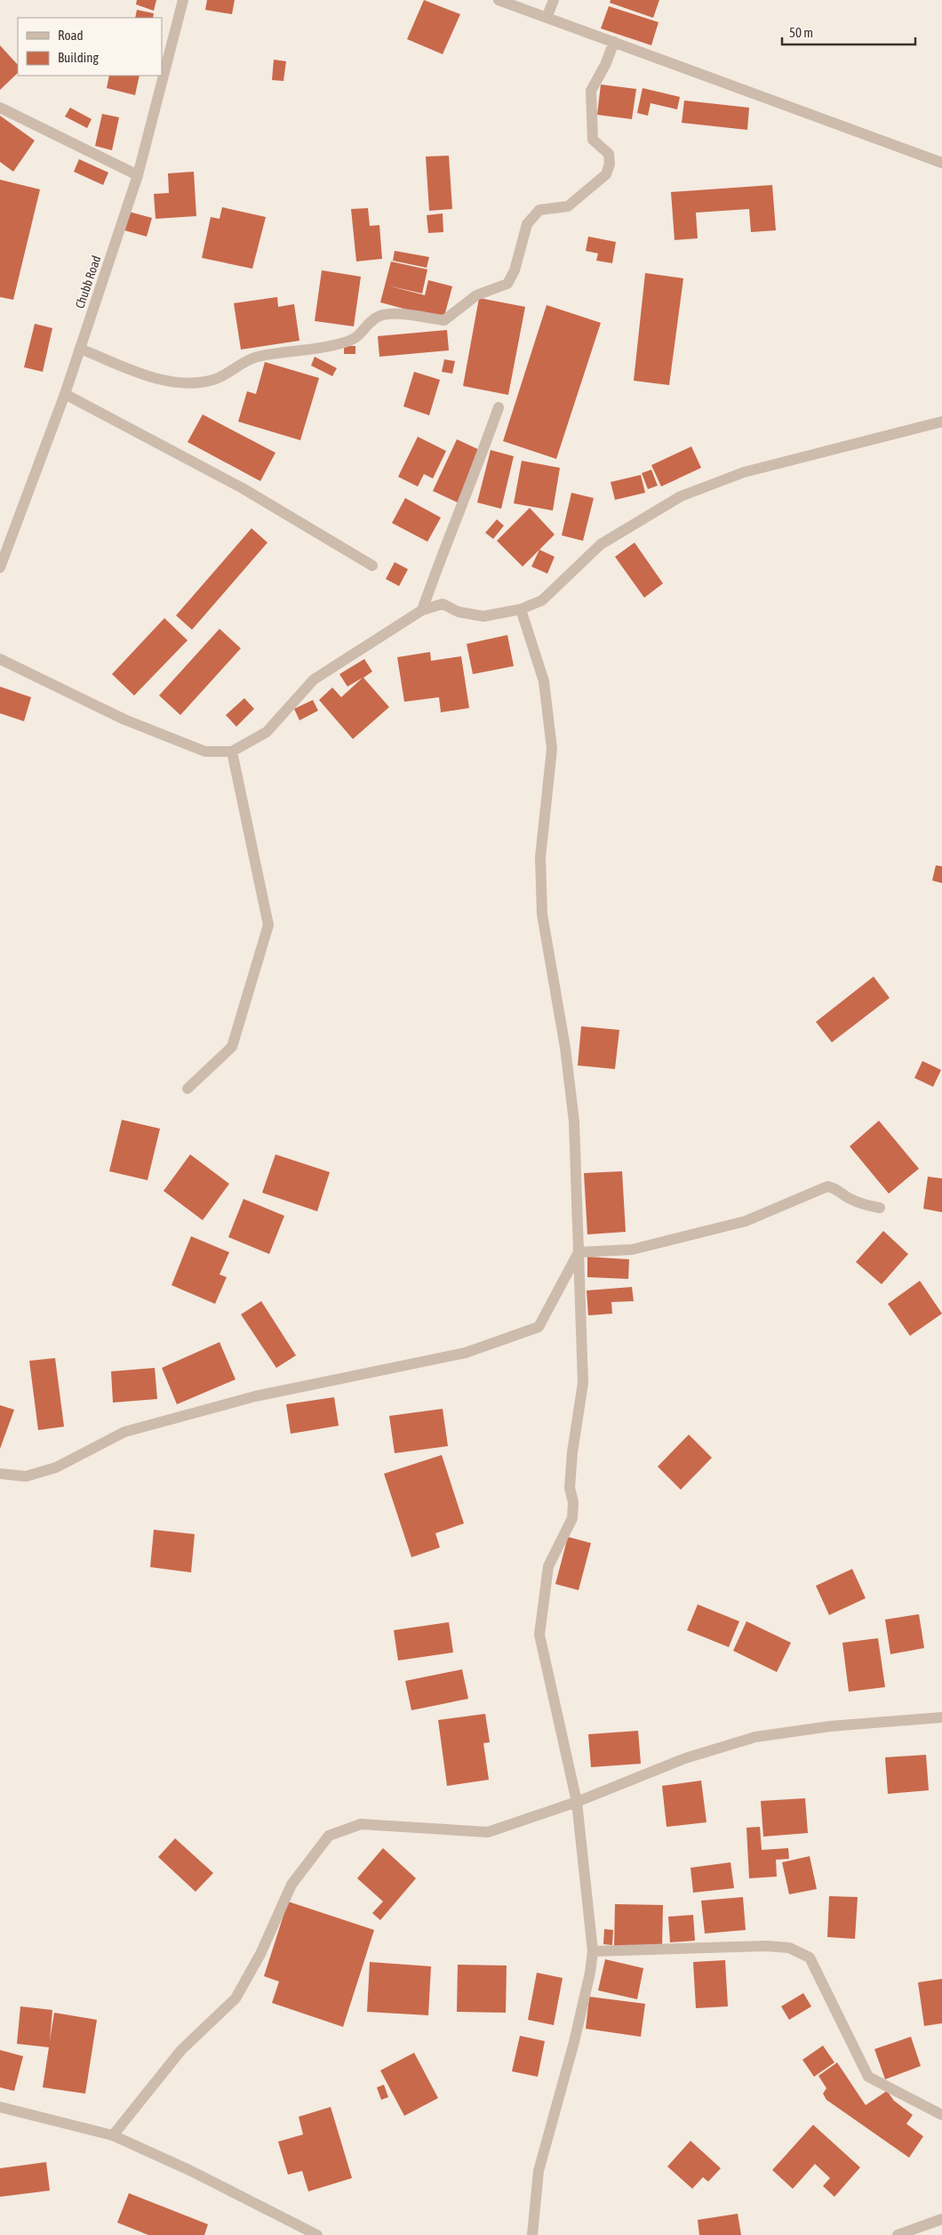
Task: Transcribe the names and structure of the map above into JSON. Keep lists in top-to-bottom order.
{
  "streets": {
    "street": ["Chubb Road"]
  },
  "legend": ["Road", "Building"],
  "scale_bar": "50 m"
}
